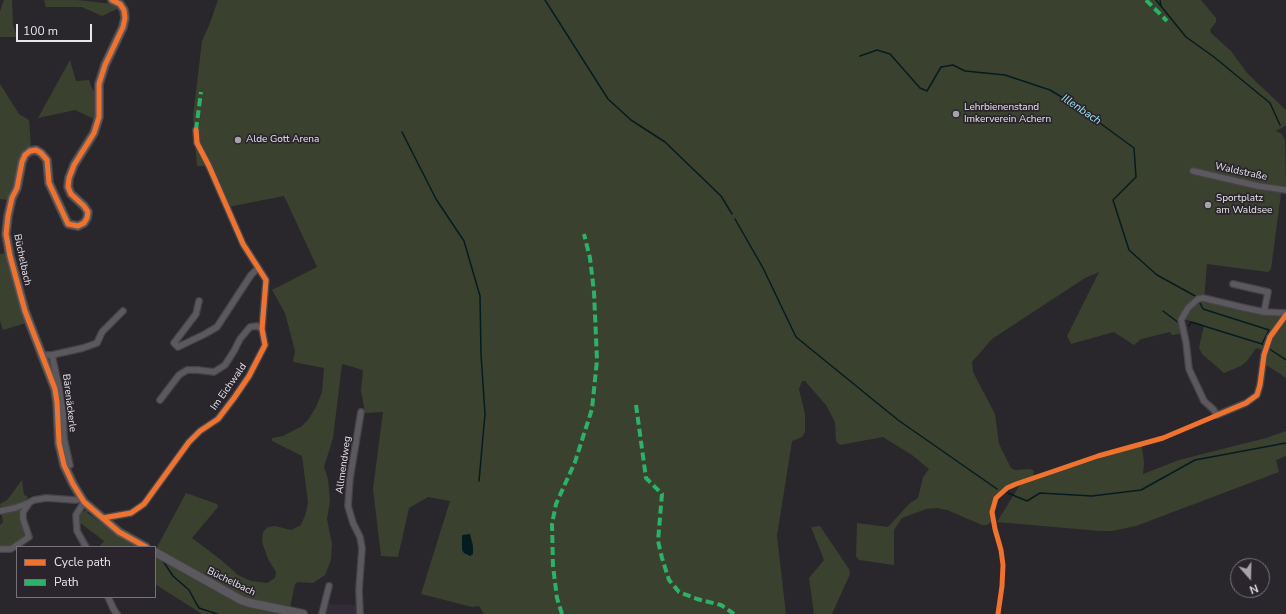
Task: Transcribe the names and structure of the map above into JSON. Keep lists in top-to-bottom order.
{
  "streets": {
    "street": [
      "Waldstraße",
      "Büchelbach",
      "Im Eichwald",
      "Bärenäckerle",
      "Allmendweg"
    ]
  },
  "crossings": [
    ["Büchelbach", "Im Eichwald"]
  ],
  "water": ["Illenbach"],
  "places": ["Lehrbienenstand Imkerverein Achern", "Alde Gott Arena", "Sportplatz am Waldsee"],
  "legend": ["Cycle path", "Path"],
  "scale_bar": "100 m",
  "north": "bottom"
}
